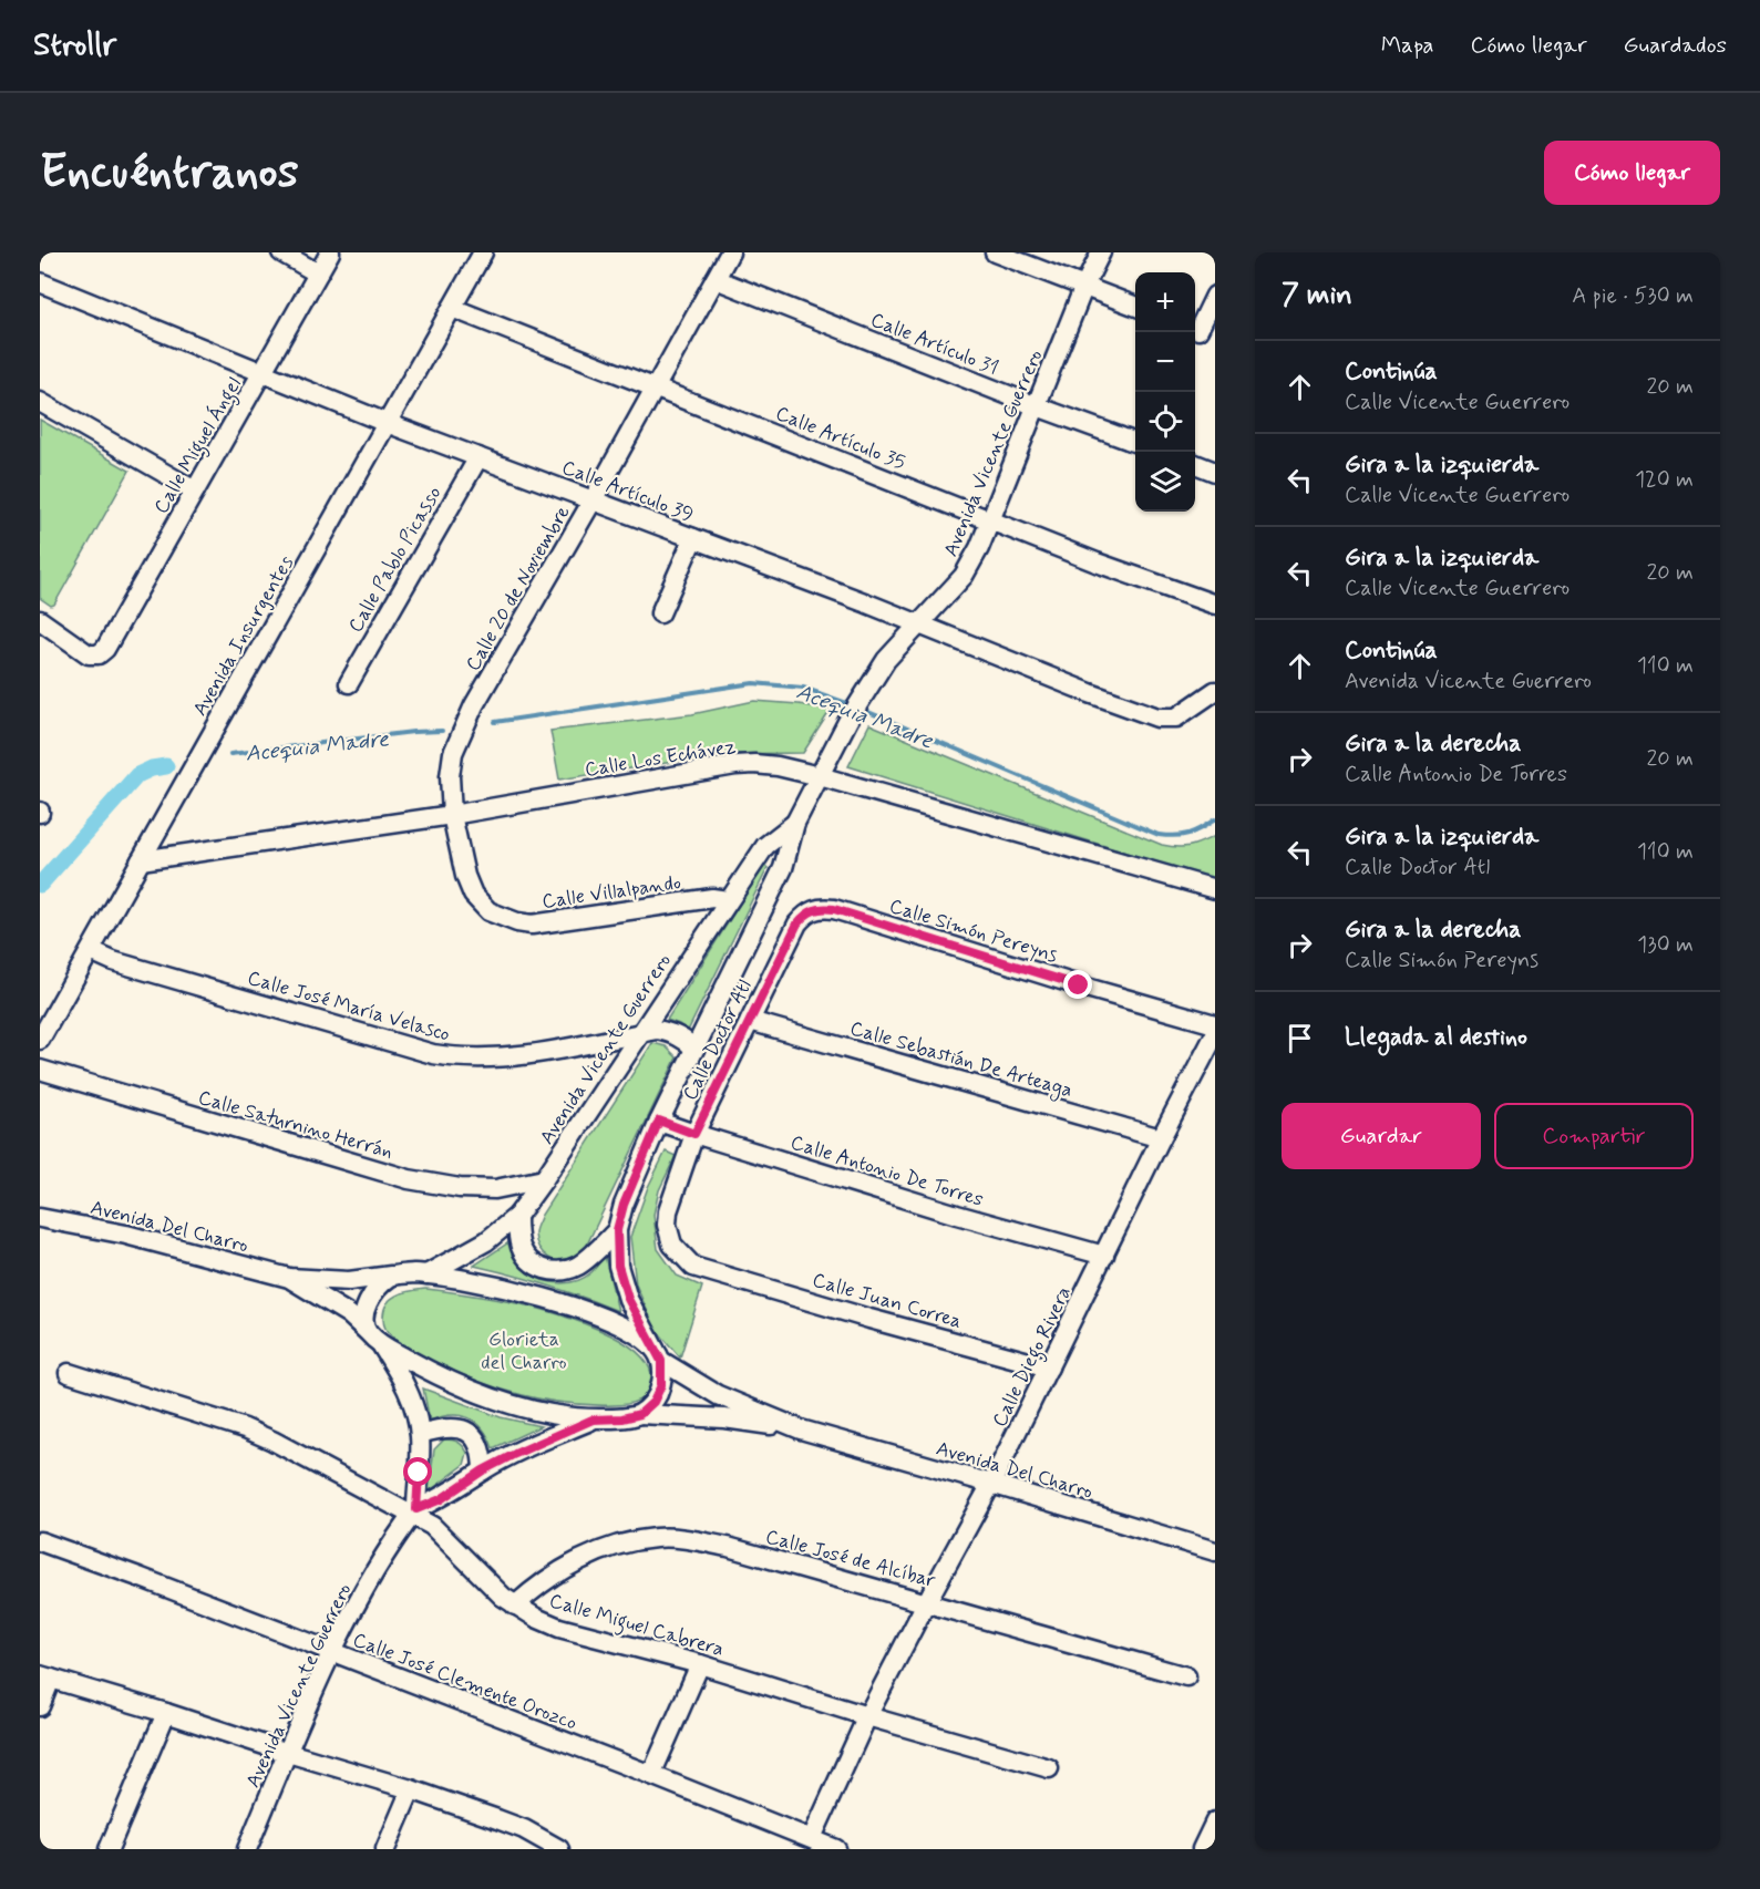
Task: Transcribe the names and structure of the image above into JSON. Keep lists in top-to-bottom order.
{
  "streets": {
    "street": [
      "Calle Artículo 31",
      "Calle Artículo 35",
      "Calle Miguel Ángel",
      "Avenida Vicente Guerrero",
      "Calle Artículo 39",
      "Calle Pablo Picasso",
      "Calle 20 de Noviembre",
      "Avenida Insurgentes",
      "Calle Los Echávez",
      "Calle Villalpando",
      "Calle Simón Pereyns",
      "Calle José María Velasco",
      "Calle Doctor Atl",
      "Calle Sebastián De Arteaga",
      "Calle Saturnino Herrán",
      "Calle Antonio De Torres",
      "Avenida Del Charro",
      "Calle Juan Correa",
      "Calle Diego Rivera",
      "Calle José de Alcíbar",
      "Calle Miguel Cabrera",
      "Calle José Clemente Orozco"
    ]
  },
  "crossings": [
    ["Calle Artículo 31", "Avenida Vicente Guerrero"],
    ["Calle Artículo 31", "Calle 20 de Noviembre"],
    ["Calle Artículo 35", "Avenida Vicente Guerrero"],
    ["Calle Artículo 35", "Calle 20 de Noviembre"],
    ["Calle Artículo 35", "Avenida Insurgentes"],
    ["Calle Miguel Ángel", "Calle Artículo 39"],
    ["Avenida Vicente Guerrero", "Calle Artículo 39"],
    ["Avenida Vicente Guerrero", "Calle Los Echávez"],
    ["Avenida Vicente Guerrero", "Calle Villalpando"],
    ["Avenida Vicente Guerrero", "Calle José María Velasco"],
    ["Avenida Vicente Guerrero", "Calle Saturnino Herrán"],
    ["Avenida Vicente Guerrero", "Calle Antonio De Torres"],
    ["Avenida Vicente Guerrero", "Avenida Del Charro"],
    ["Avenida Vicente Guerrero", "Calle Miguel Cabrera"],
    ["Avenida Vicente Guerrero", "Calle José Clemente Orozco"],
    ["Calle Artículo 39", "Calle Pablo Picasso"],
    ["Calle Artículo 39", "Calle 20 de Noviembre"],
    ["Calle Artículo 39", "Avenida Insurgentes"],
    ["Calle 20 de Noviembre", "Calle Los Echávez"],
    ["Calle 20 de Noviembre", "Calle Villalpando"],
    ["Avenida Insurgentes", "Calle Los Echávez"],
    ["Avenida Insurgentes", "Calle José María Velasco"],
    ["Calle Los Echávez", "Calle Villalpando"],
    ["Calle Simón Pereyns", "Calle Doctor Atl"],
    ["Calle Doctor Atl", "Calle Sebastián De Arteaga"],
    ["Calle Doctor Atl", "Calle Antonio De Torres"],
    ["Calle Doctor Atl", "Calle Juan Correa"],
    ["Calle Sebastián De Arteaga", "Calle Diego Rivera"],
    ["Calle Antonio De Torres", "Calle Diego Rivera"],
    ["Avenida Del Charro", "Calle Diego Rivera"],
    ["Calle Juan Correa", "Calle Diego Rivera"],
    ["Calle Diego Rivera", "Calle José de Alcíbar"],
    ["Calle Diego Rivera", "Calle Miguel Cabrera"],
    ["Calle Diego Rivera", "Calle José Clemente Orozco"],
    ["Calle José de Alcíbar", "Calle Miguel Cabrera"]
  ],
  "water": ["Acequia Madre"],
  "parks": ["Glorieta del Charro"],
  "page": {
    "header": "Strollr",
    "nav": ["Mapa", "Cómo llegar", "Guardados"],
    "buttons": [
      "Cómo llegar",
      ["Guardar", "Compartir"]
    ],
    "title": "Encuéntranos",
    "heading": ["7 min", "A pie · 530 m"],
    "map_buttons": ["+", "−"],
    "list": [
      ["Continúa", "Calle Vicente Guerrero", "20 m"],
      ["Gira a la izquierda", "Calle Vicente Guerrero", "120 m"],
      ["Gira a la izquierda", "Calle Vicente Guerrero", "20 m"],
      ["Continúa", "Avenida Vicente Guerrero", "110 m"],
      ["Gira a la derecha", "Calle Antonio De Torres", "20 m"],
      ["Gira a la izquierda", "Calle Doctor Atl", "110 m"],
      ["Gira a la derecha", "Calle Simón Pereyns", "130 m"],
      "Llegada al destino"
    ]
  }
}
